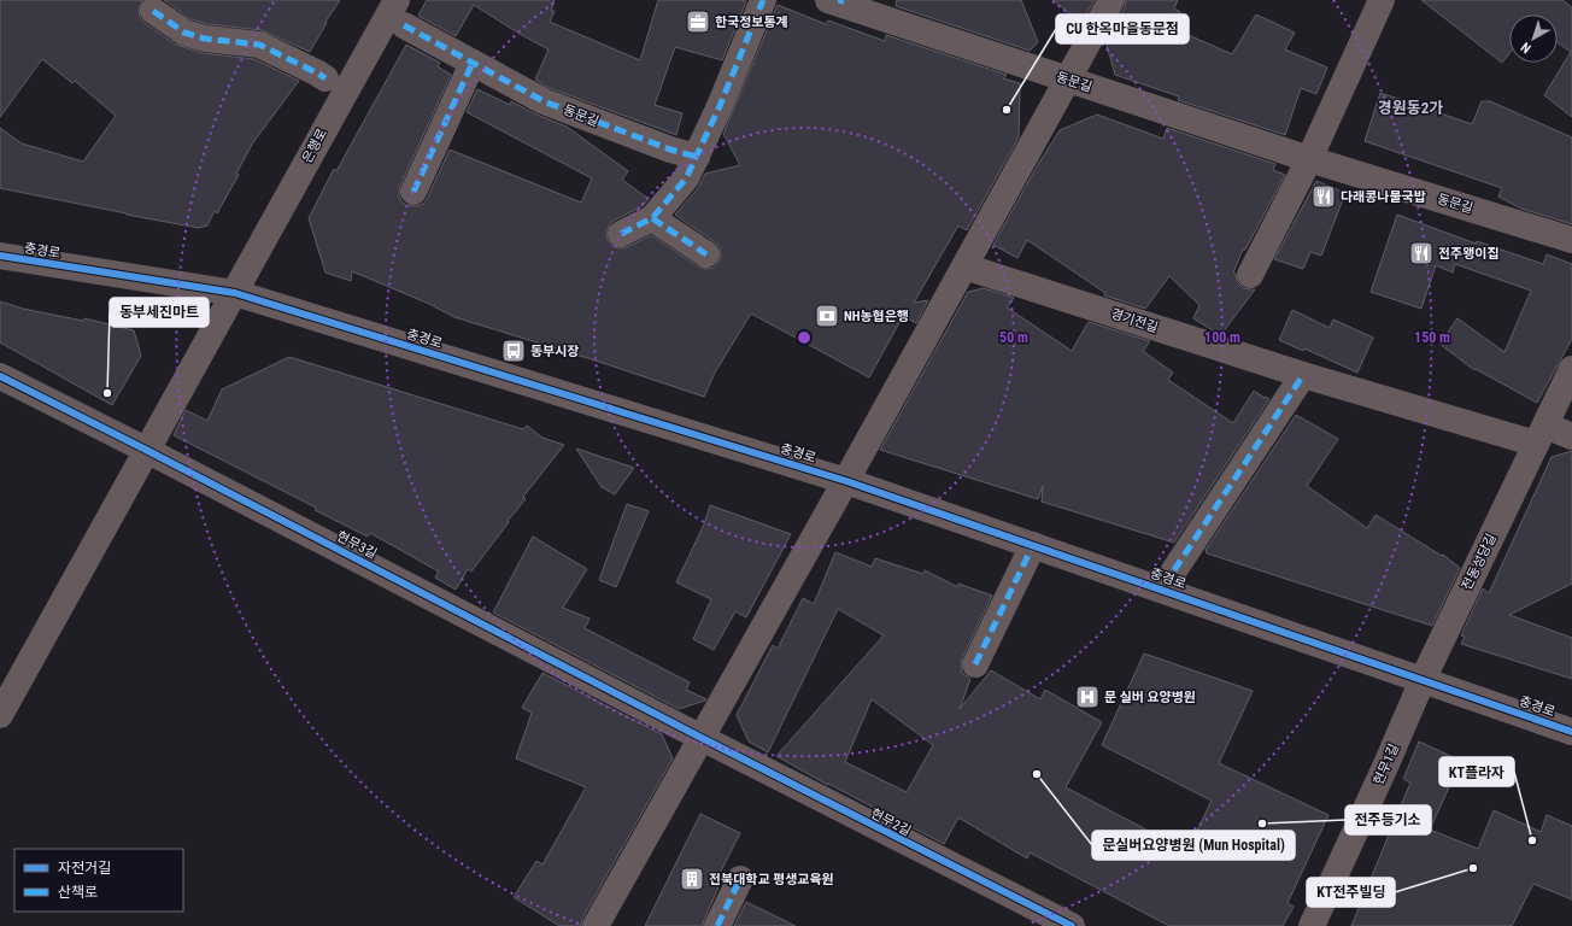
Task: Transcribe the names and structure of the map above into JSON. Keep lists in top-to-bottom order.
{
  "streets": {
    "street": [
      "동문길",
      "은행로",
      "충경로",
      "경기전길",
      "현무3길",
      "전동성당길",
      "현무1길",
      "현무2길"
    ]
  },
  "crossings": [
    ["은행로", "충경로"],
    ["충경로", "경기전길"],
    ["충경로", "전동성당길"],
    ["충경로", "현무1길"],
    ["현무3길", "현무2길"],
    ["전동성당길", "현무1길"]
  ],
  "districts": ["경원동2가"],
  "places": {
    "office": ["한국정보통계"],
    "other": [
      "CU 한옥마을동문점",
      "동부세진마트",
      "문실버요양병원 (Mun Hospital)",
      "전주등기소",
      "KT플라자",
      "KT전주빌딩"
    ],
    "restaurant": ["다래콩나물국밥", "전주왱이집"],
    "bank": ["NH농협은행"],
    "bus stop": ["동부시장"],
    "hospital": ["문 실버 요양병원"],
    "building": ["전북대학교 평생교육원"]
  },
  "legend": ["자전거길", "산책로"],
  "north": "bottom left",
  "rings": ["50 m", "100 m", "150 m"]
}
